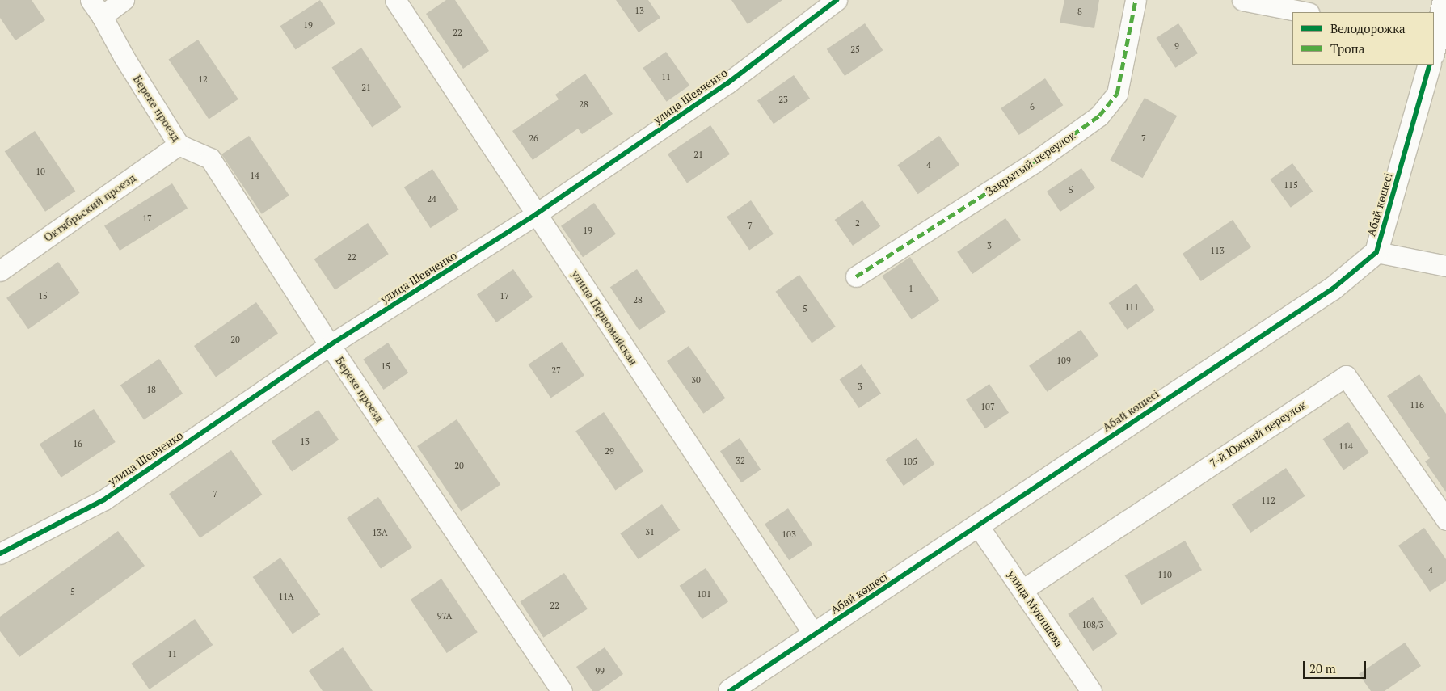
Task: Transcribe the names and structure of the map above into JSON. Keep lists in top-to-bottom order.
{
  "streets": {
    "street": [
      "улица Шевченко",
      "Береке проезд",
      "Закрытый переулок",
      "Абай көшесі",
      "Октябрьский проезд",
      "улица Первомайская",
      "7-й Южный переулок",
      "улица Мукишева"
    ]
  },
  "crossings": [
    ["улица Шевченко", "Береке проезд"],
    ["улица Шевченко", "улица Первомайская"],
    ["Береке проезд", "Октябрьский проезд"],
    ["Абай көшесі", "улица Первомайская"],
    ["Абай көшесі", "улица Мукишева"],
    ["7-й Южный переулок", "улица Мукишева"]
  ],
  "house_numbers": [
    "13",
    "8",
    "19",
    "22",
    "9",
    "25",
    "11",
    "12",
    "21",
    "23",
    "28",
    "6",
    "26",
    "7",
    "21",
    "4",
    "10",
    "14",
    "115",
    "5",
    "24",
    "17",
    "2",
    "7",
    "19",
    "3",
    "113",
    "22",
    "1",
    "15",
    "17",
    "28",
    "111",
    "5",
    "20",
    "109",
    "15",
    "27",
    "30",
    "3",
    "18",
    "116",
    "107",
    "13",
    "16",
    "114",
    "29",
    "32",
    "105",
    "20",
    "7",
    "112",
    "31",
    "13А",
    "103",
    "4",
    "110",
    "5",
    "101",
    "11А",
    "22",
    "97А",
    "108/3",
    "11",
    "99"
  ],
  "legend": ["Велодорожка", "Тропа"],
  "scale_bar": "20 m"
}
